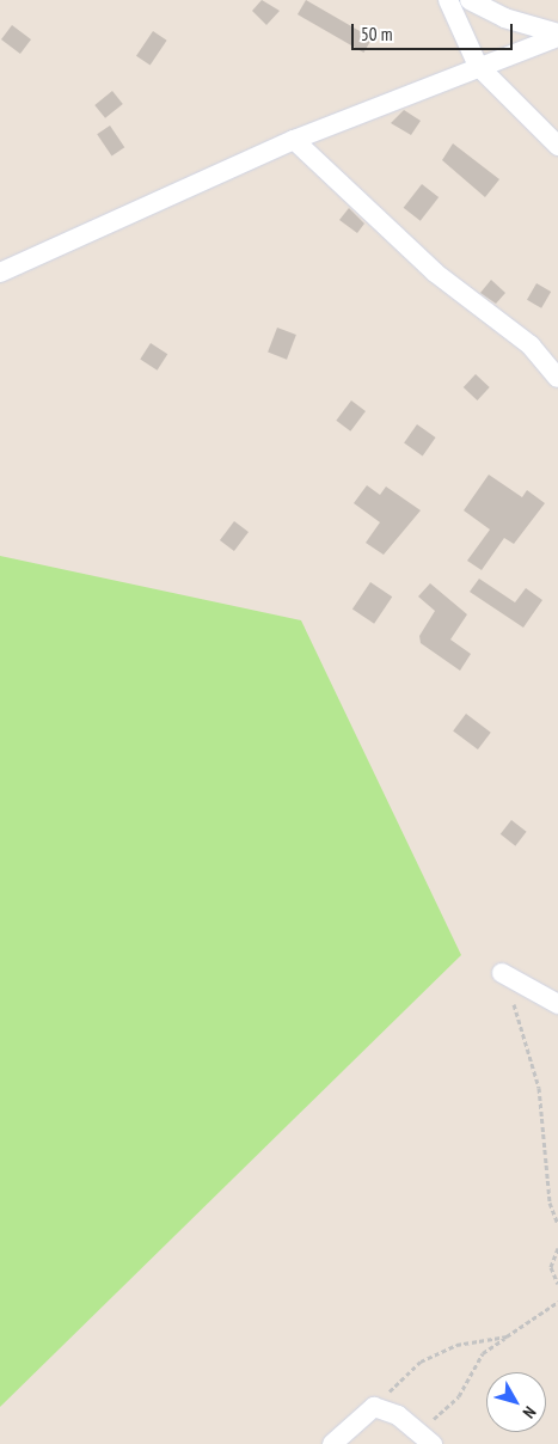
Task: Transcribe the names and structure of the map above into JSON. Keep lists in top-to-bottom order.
{
  "scale_bar": "50 m",
  "north": "bottom right"
}
